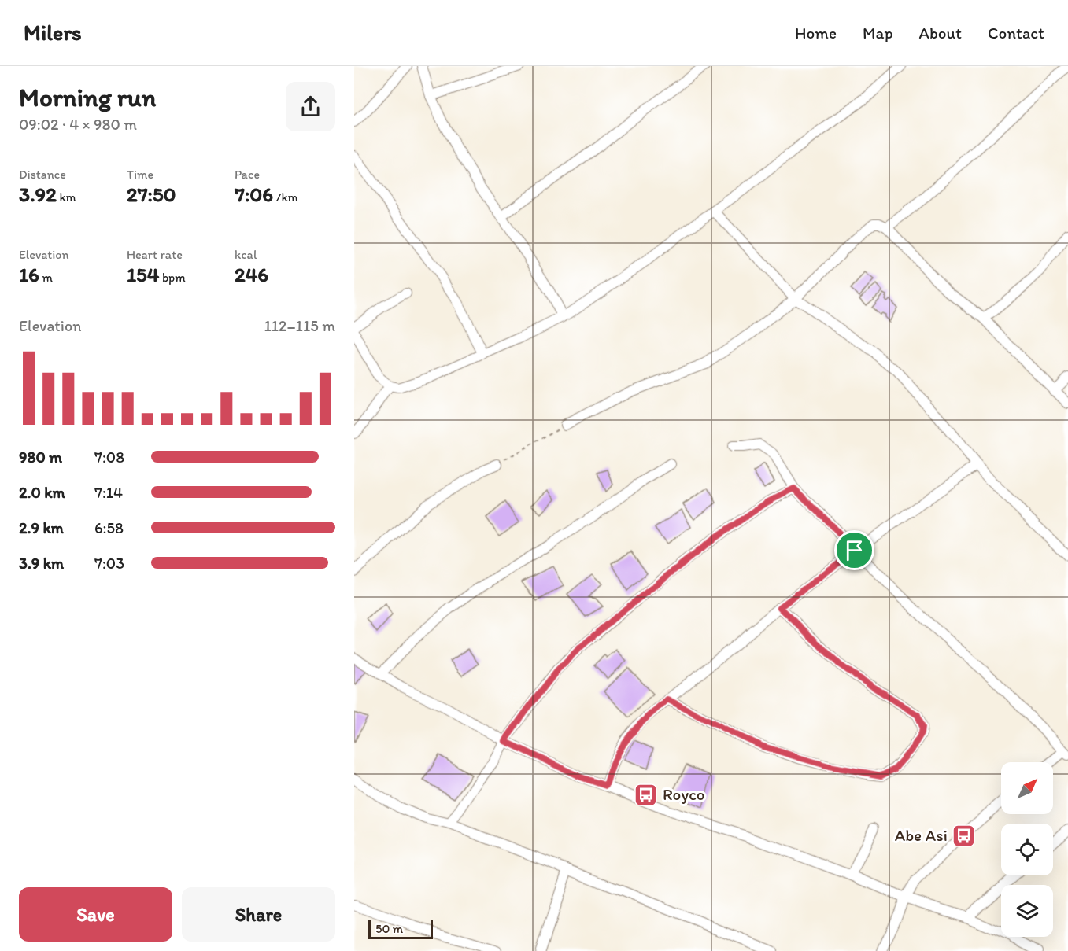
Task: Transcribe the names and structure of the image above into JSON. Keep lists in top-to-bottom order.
{
  "places": {
    "bus stop": ["Royco", "Abe Asi"]
  },
  "scale_bar": "50 m",
  "north": "top right",
  "page": {
    "header": "Milers",
    "nav": [
      "Home",
      "Map",
      "About",
      "Contact"
    ],
    "heading": ["Morning run", "09:02 · 4 × 980 m"],
    "stats": [
      ["Distance", "3.92 km"],
      ["Time", "27:50"],
      ["Pace", "7:06 /km"],
      ["Elevation", "16 m"],
      ["Heart rate", "154 bpm"],
      ["kcal", "246"]
    ],
    "chart": ["Elevation", "112–115 m"],
    "list": [
      {
        "name": "980 m",
        "note": "7:08"
      },
      {
        "name": "2.0 km",
        "note": "7:14"
      },
      {
        "name": "2.9 km",
        "note": "6:58"
      },
      {
        "name": "3.9 km",
        "note": "7:03"
      }
    ],
    "buttons": ["Save", "Share"],
    "scale": "50 m"
  }
}
